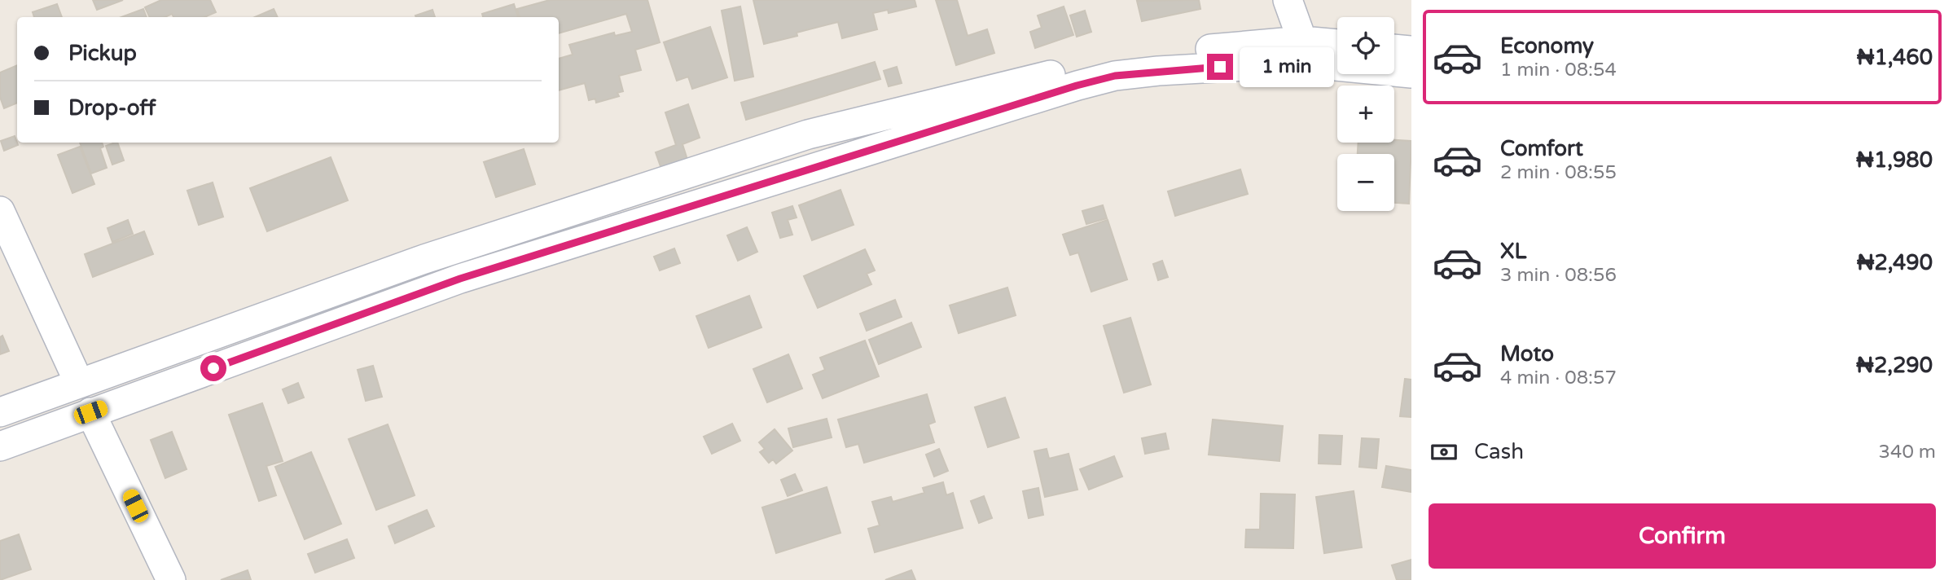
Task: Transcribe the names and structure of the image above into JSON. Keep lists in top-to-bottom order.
{
  "page": {
    "list": [
      {
        "name": "Economy",
        "note": "1 min · 08:54",
        "value": "₦1,460"
      },
      {
        "name": "Comfort",
        "note": "2 min · 08:55",
        "value": "₦1,980"
      },
      {
        "name": "XL",
        "note": "3 min · 08:56",
        "value": "₦2,490"
      },
      {
        "name": "Moto",
        "note": "4 min · 08:57",
        "value": "₦2,290"
      }
    ],
    "map_buttons": ["+", "−"],
    "banner": ["Pickup", "Drop-off"],
    "bubble": "1 min",
    "pay": ["Cash", "340 m"],
    "buttons": "Confirm"
  }
}
